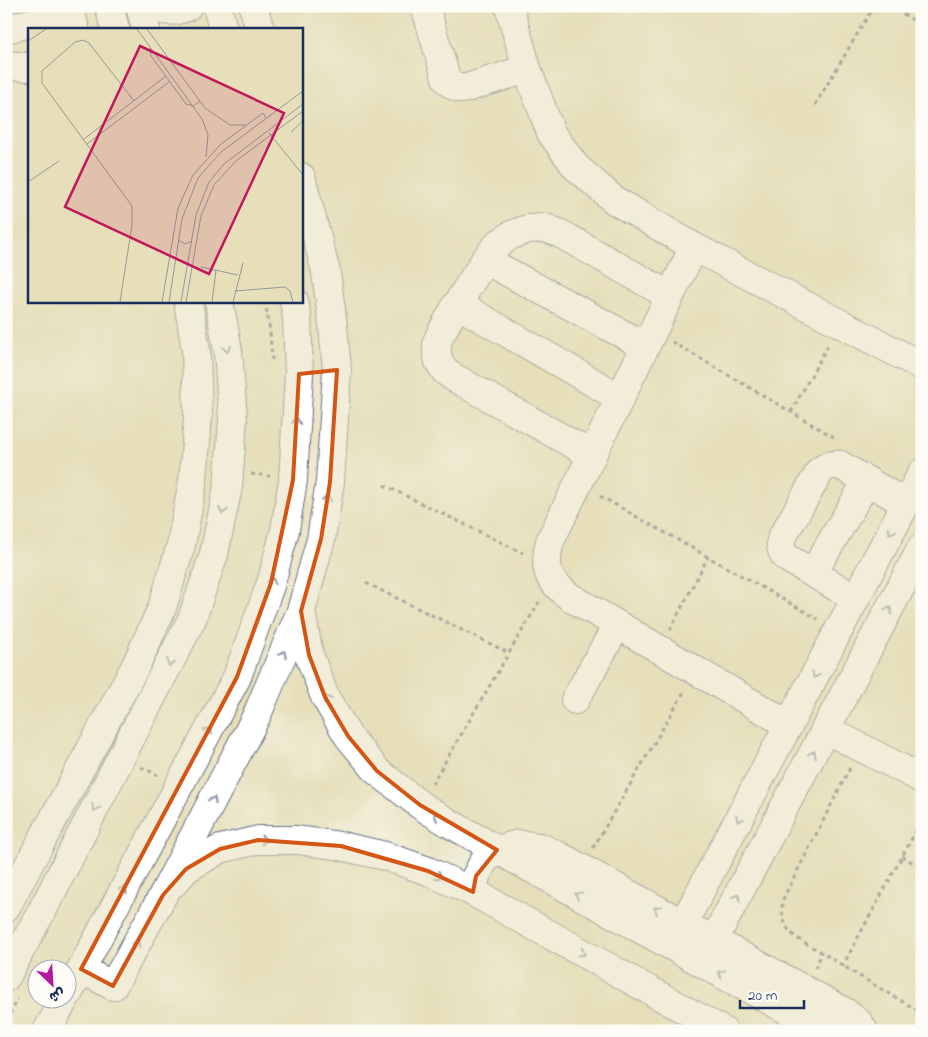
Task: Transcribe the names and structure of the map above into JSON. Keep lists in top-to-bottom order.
{
  "scale_bar": "20 m",
  "north": "bottom right"
}
